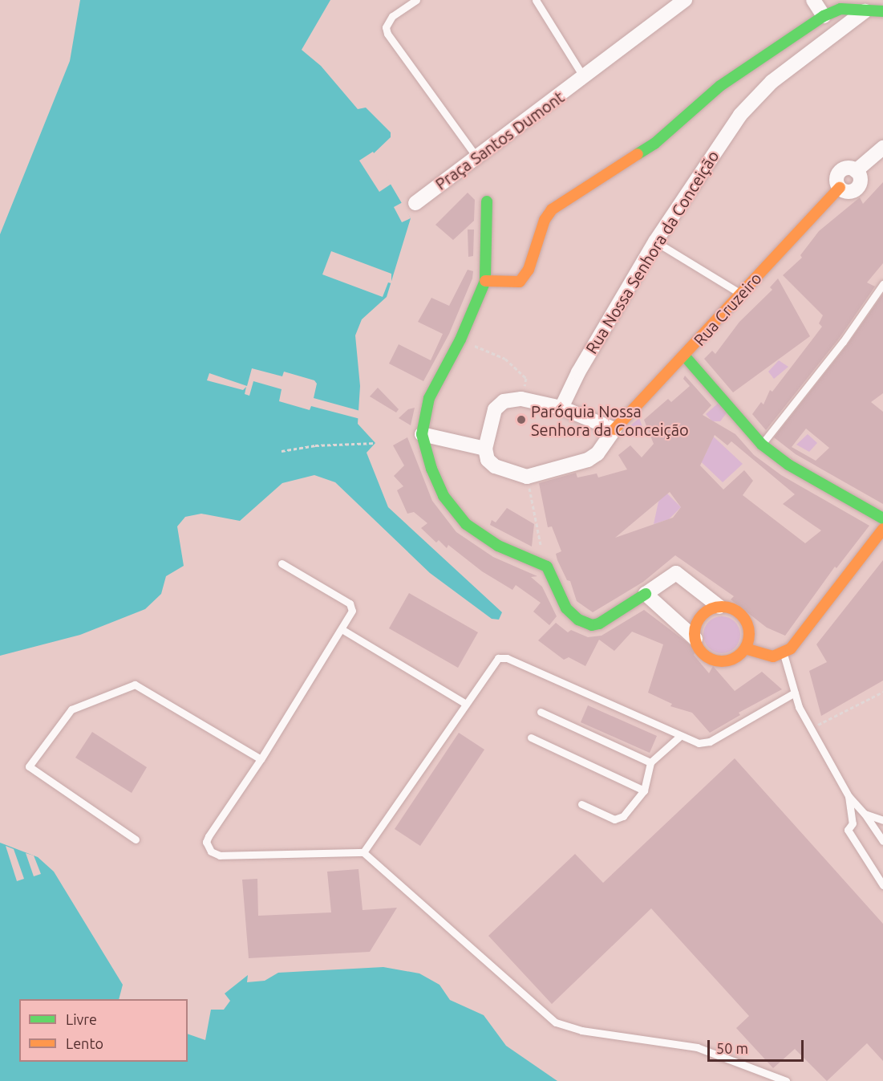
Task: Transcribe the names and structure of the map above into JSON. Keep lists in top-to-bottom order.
{
  "streets": {
    "street": ["Praça Santos Dumont", "Rua Nossa Senhora da Conceição", "Rua Cruzeiro"]
  },
  "places": ["Paróquia Nossa Senhora da Conceição"],
  "legend": ["Livre", "Lento"],
  "scale_bar": "50 m"
}
